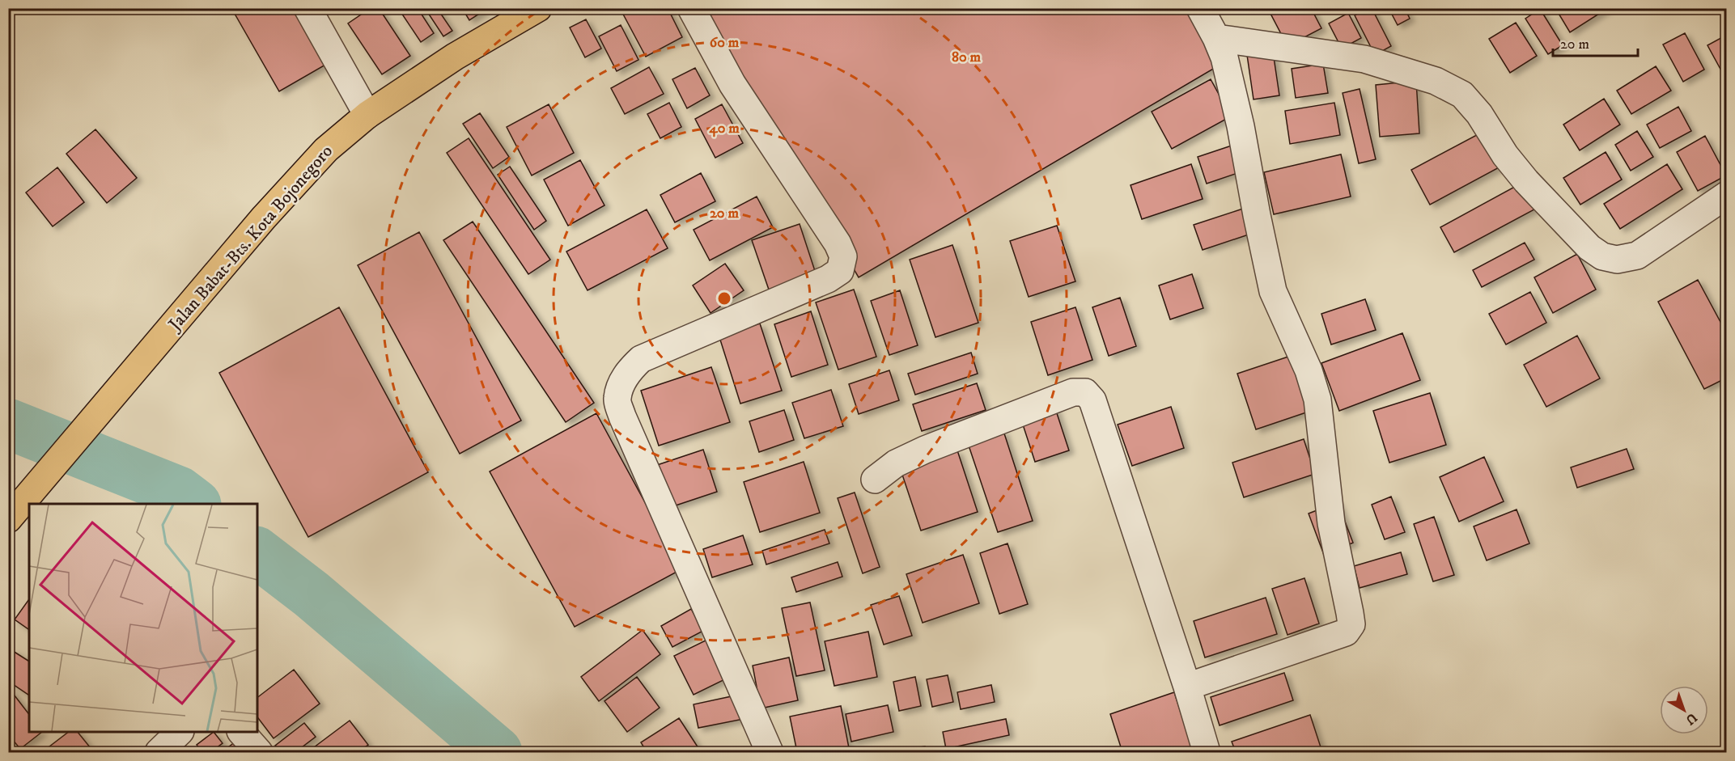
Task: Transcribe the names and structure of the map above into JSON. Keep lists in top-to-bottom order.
{
  "streets": {
    "highway": ["Jalan Babat-Bts. Kota Bojonegoro"]
  },
  "scale_bar": "20 m",
  "north": "bottom right",
  "rings": [
    "60 m",
    "80 m",
    "40 m",
    "20 m"
  ]
}
